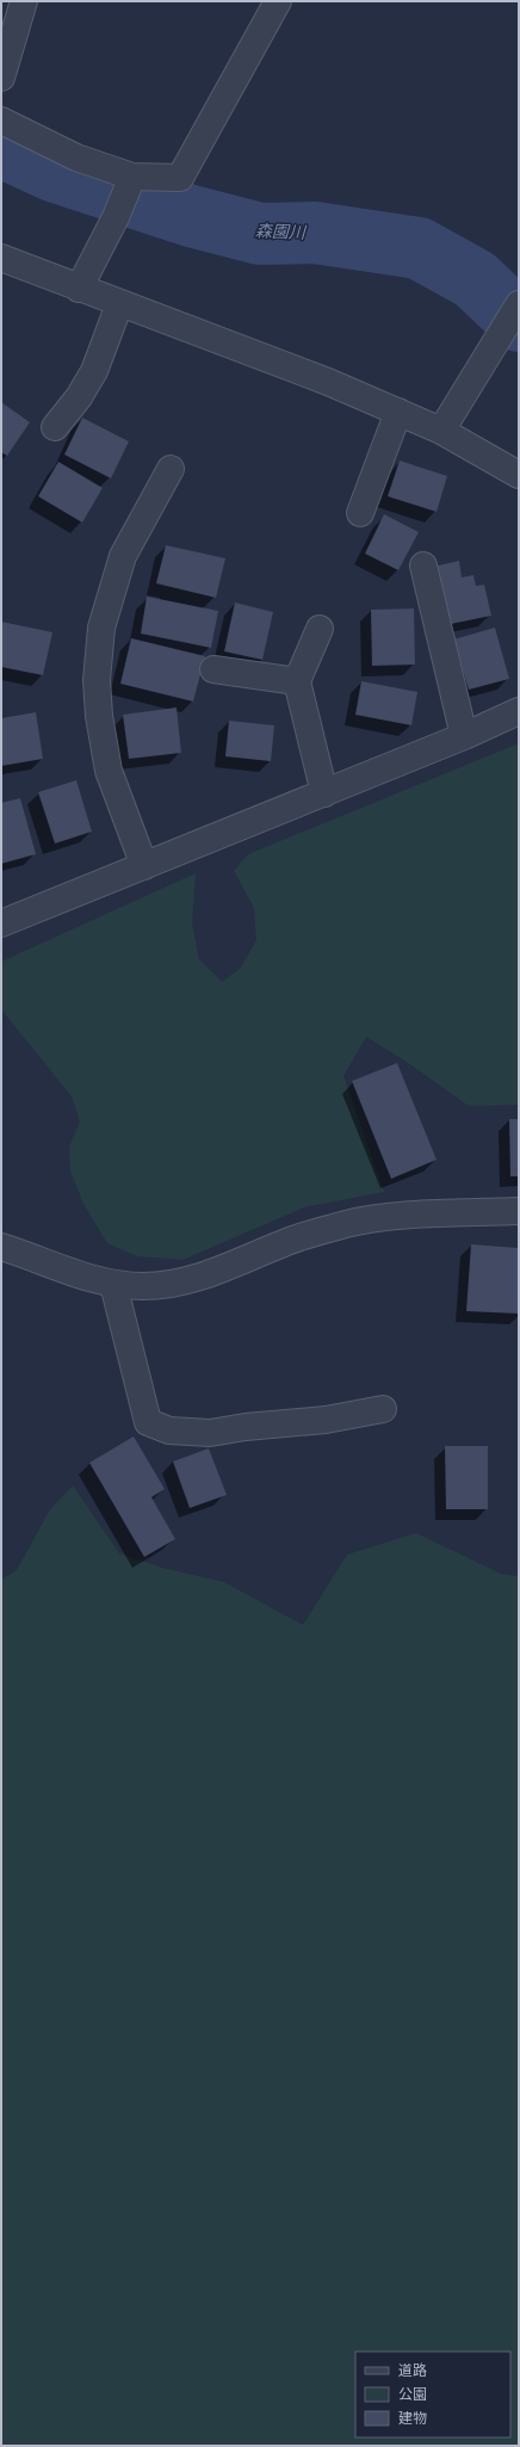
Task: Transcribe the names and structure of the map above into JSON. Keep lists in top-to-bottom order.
{
  "water": ["森園川"],
  "legend": ["道路", "公園", "建物"]
}
